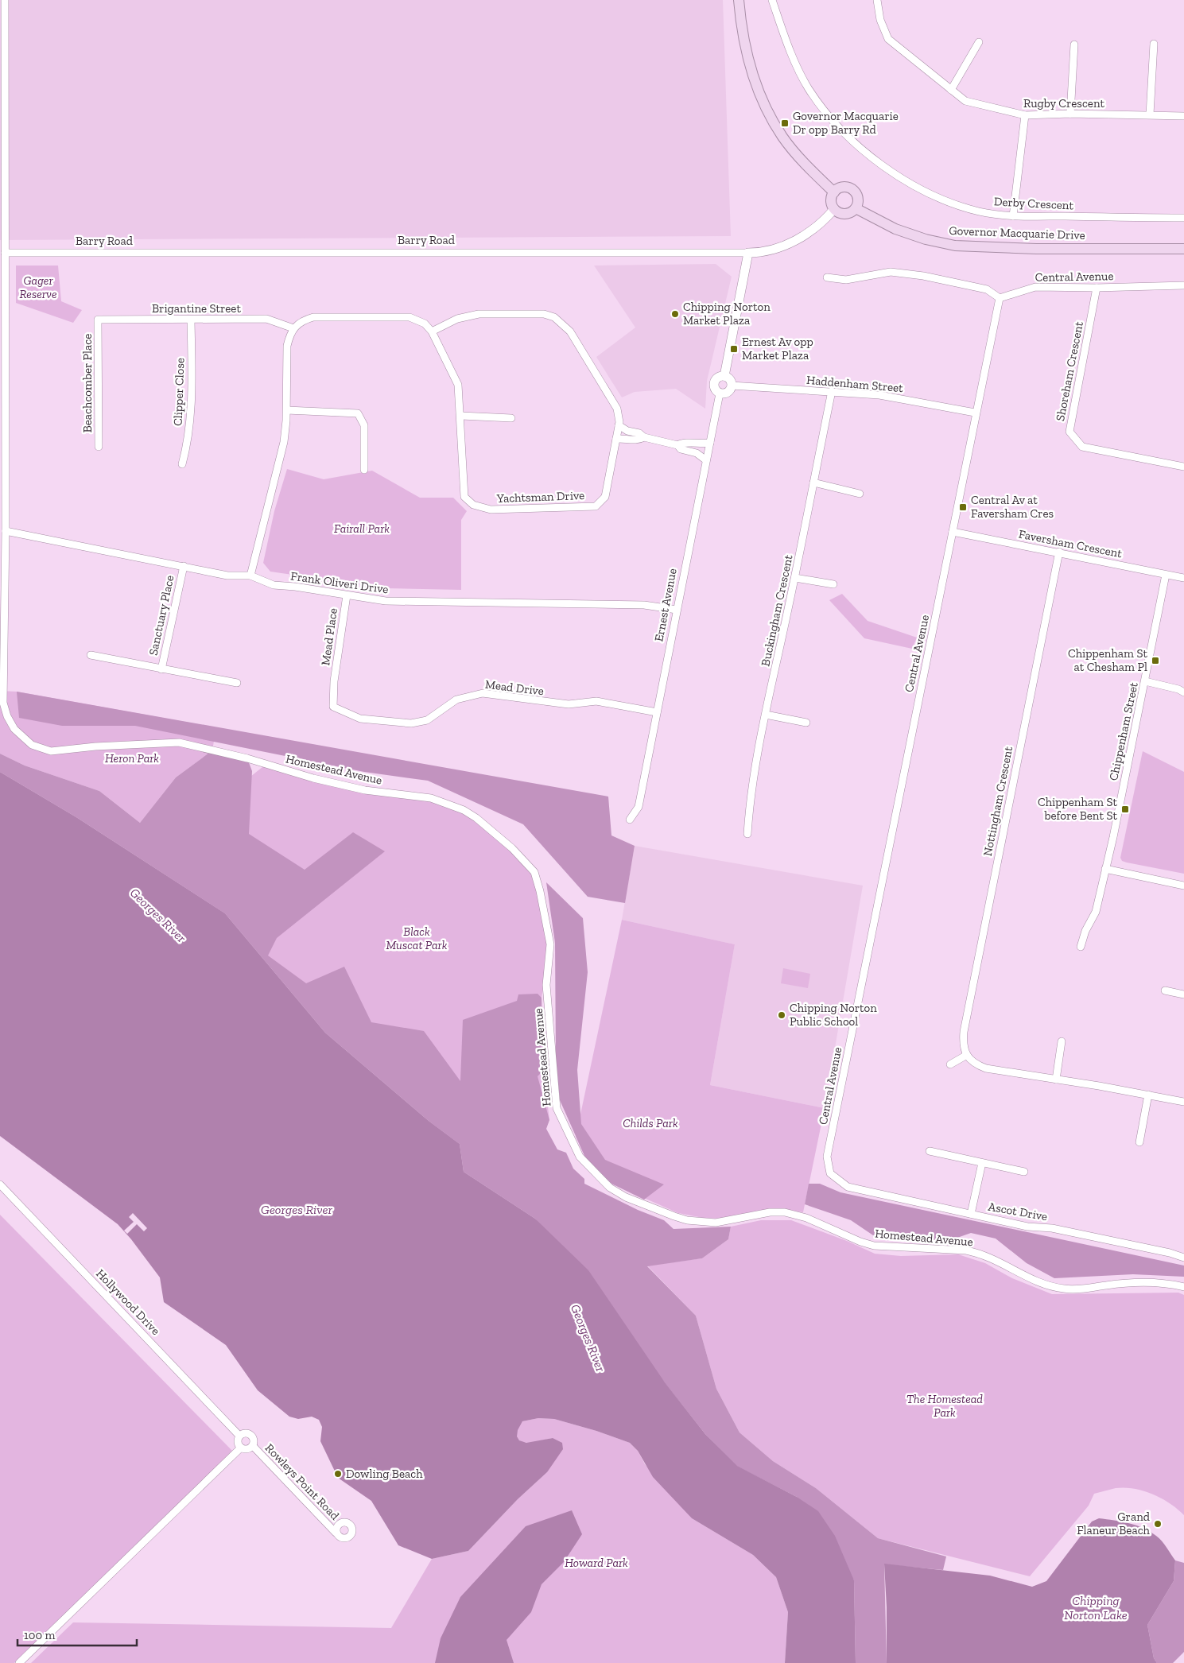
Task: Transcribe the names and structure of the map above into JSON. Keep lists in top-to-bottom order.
{
  "streets": {
    "main road": ["Governor Macquarie Drive"],
    "street": [
      "Rugby Crescent",
      "Derby Crescent",
      "Barry Road",
      "Central Avenue",
      "Brigantine Street",
      "Shoreham Crescent",
      "Beachcomber Place",
      "Haddenham Street",
      "Clipper Close",
      "Yachtsman Drive",
      "Faversham Crescent",
      "Frank Oliveri Drive",
      "Ernest Avenue",
      "Buckingham Crescent",
      "Sanctuary Place",
      "Mead Place",
      "Mead Drive",
      "Chippenham Street",
      "Homestead Avenue",
      "Nottingham Crescent",
      "Ascot Drive",
      "Hollywood Drive",
      "Rowleys Point Road"
    ]
  },
  "crossings": [
    ["Governor Macquarie Drive", "Barry Road"],
    ["Central Avenue", "Shoreham Crescent"],
    ["Central Avenue", "Haddenham Street"],
    ["Central Avenue", "Faversham Crescent"],
    ["Central Avenue", "Ascot Drive"],
    ["Brigantine Street", "Beachcomber Place"],
    ["Brigantine Street", "Clipper Close"],
    ["Brigantine Street", "Yachtsman Drive"],
    ["Haddenham Street", "Ernest Avenue"],
    ["Haddenham Street", "Buckingham Crescent"],
    ["Faversham Crescent", "Chippenham Street"],
    ["Faversham Crescent", "Nottingham Crescent"],
    ["Frank Oliveri Drive", "Ernest Avenue"],
    ["Frank Oliveri Drive", "Sanctuary Place"],
    ["Frank Oliveri Drive", "Mead Place"],
    ["Frank Oliveri Drive", "Homestead Avenue"],
    ["Ernest Avenue", "Mead Drive"],
    ["Mead Place", "Mead Drive"],
    ["Hollywood Drive", "Rowleys Point Road"]
  ],
  "water": ["Georges River", "Chipping Norton Lake"],
  "parks": [
    "Gager Reserve",
    "Fairall Park",
    "Heron Park",
    "Black Muscat Park",
    "Childs Park",
    "The Homestead Park",
    "Howard Park"
  ],
  "places": {
    "transit": [
      "Governor Macquarie Dr opp Barry Rd",
      "Ernest Av opp Market Plaza",
      "Central Av at Faversham Cres",
      "Chippenham St at Chesham Pl",
      "Chippenham St before Bent St"
    ],
    "other": [
      "Chipping Norton Market Plaza",
      "Chipping Norton Public School",
      "Dowling Beach",
      "Grand Flaneur Beach"
    ]
  },
  "scale_bar": "100 m"
}
